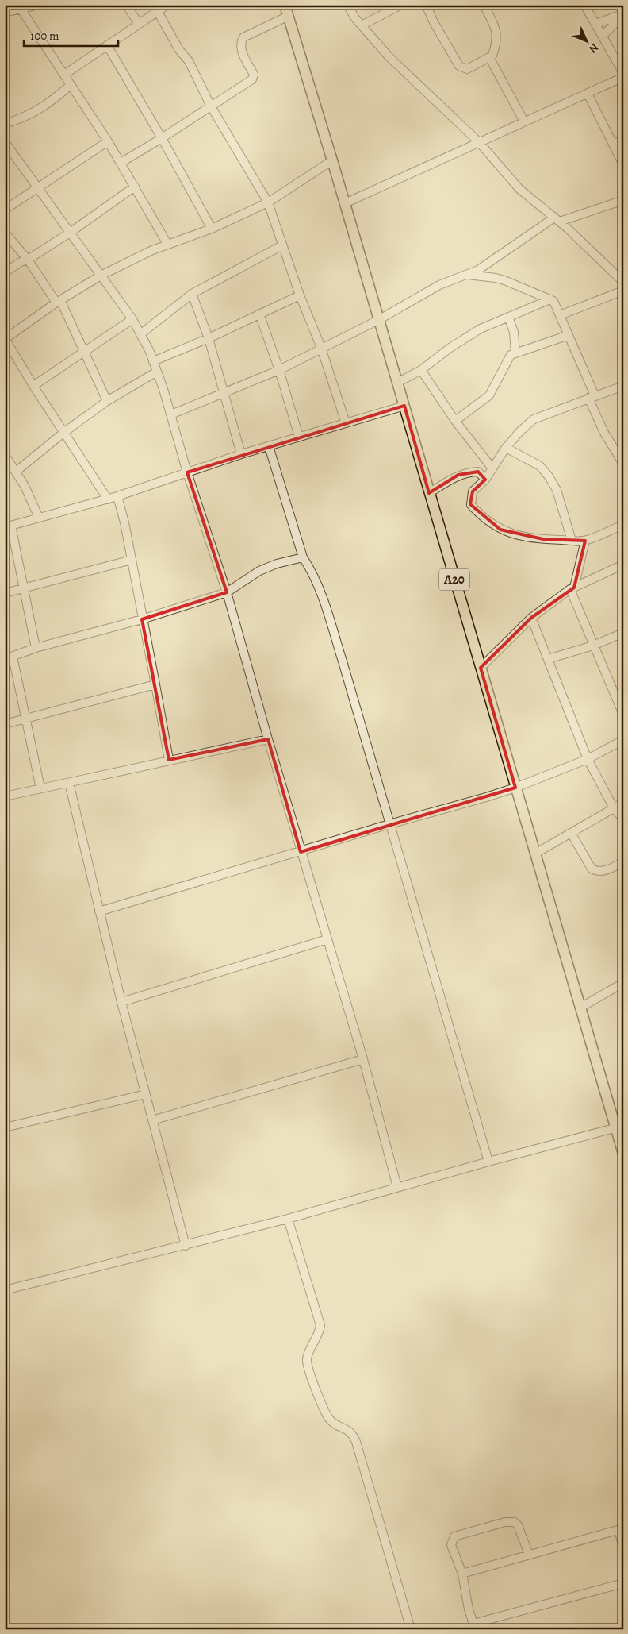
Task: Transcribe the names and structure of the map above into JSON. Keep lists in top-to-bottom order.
{
  "streets": {
    "main road": ["A20"]
  },
  "scale_bar": "100 m",
  "north": "bottom right"
}
